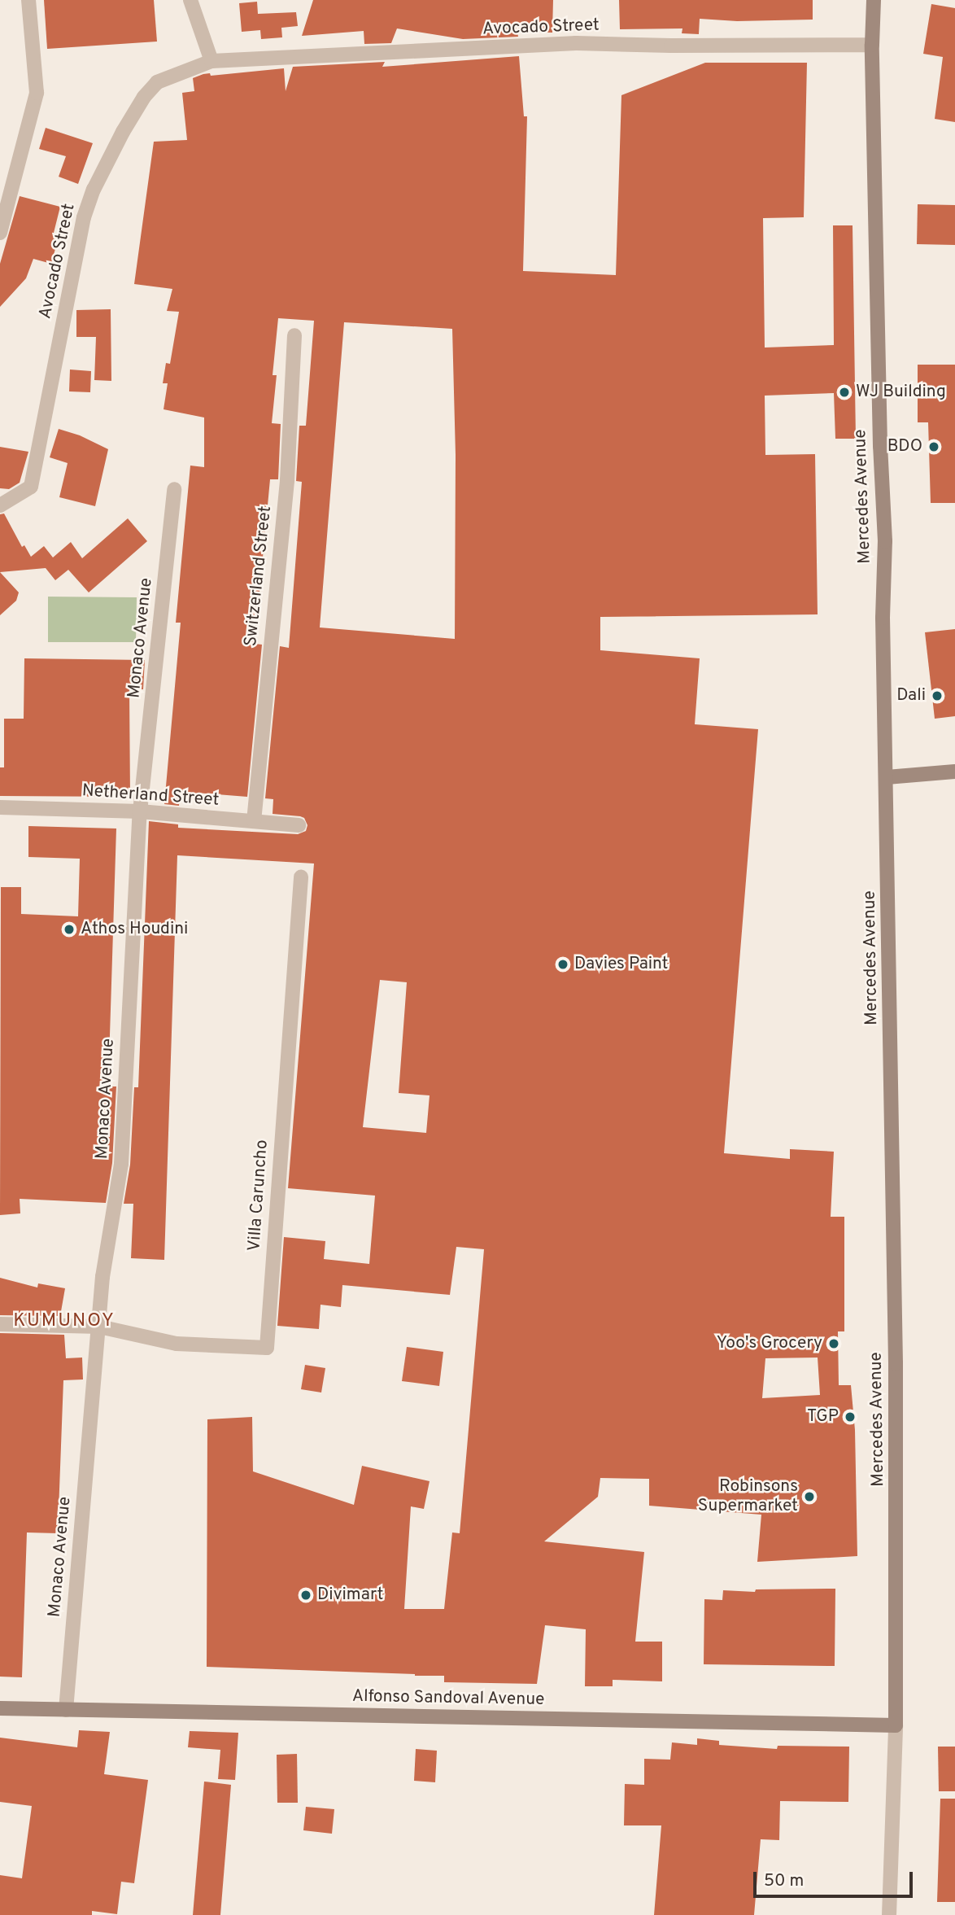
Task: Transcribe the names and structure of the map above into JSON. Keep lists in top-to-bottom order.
{
  "streets": {
    "main road": ["Mercedes Avenue", "Alfonso Sandoval Avenue"],
    "street": [
      "Avocado Street",
      "Switzerland Street",
      "Monaco Avenue",
      "Netherland Street",
      "Villa Caruncho"
    ]
  },
  "crossings": [
    ["Avocado Street", "Mercedes Avenue"],
    ["Mercedes Avenue", "Alfonso Sandoval Avenue"],
    ["Switzerland Street", "Netherland Street"],
    ["Monaco Avenue", "Netherland Street"],
    ["Monaco Avenue", "Villa Caruncho"],
    ["Monaco Avenue", "Alfonso Sandoval Avenue"]
  ],
  "districts": ["KUMUNOY"],
  "places": [
    "WJ Building",
    "BDO",
    "Dali",
    "Athos Houdini",
    "Davies Paint",
    "Yoo's Grocery",
    "TGP",
    "Robinsons Supermarket",
    "Divimart"
  ],
  "scale_bar": "50 m"
}
